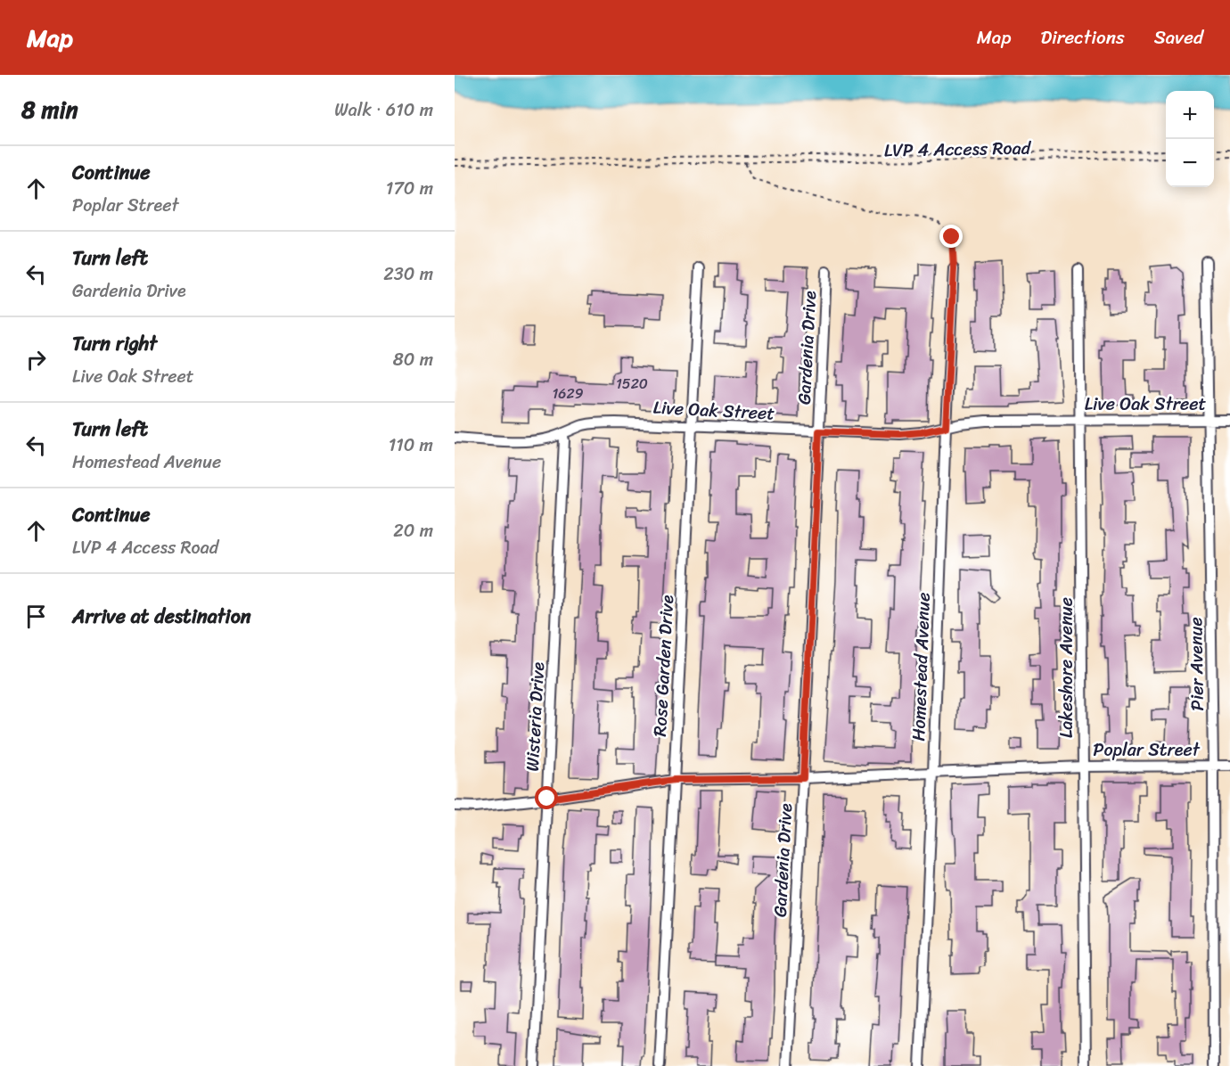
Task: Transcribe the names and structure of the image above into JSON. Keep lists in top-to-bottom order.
{
  "streets": {
    "street": [
      "Gardenia Drive",
      "Live Oak Street",
      "Pier Avenue",
      "Rose Garden Drive",
      "Homestead Avenue",
      "Lakeshore Avenue",
      "Wisteria Drive",
      "Poplar Street"
    ],
    "path": ["LVP 4 Access Road"]
  },
  "crossings": [
    ["Gardenia Drive", "Live Oak Street"],
    ["Gardenia Drive", "Poplar Street"],
    ["Live Oak Street", "Pier Avenue"],
    ["Live Oak Street", "Rose Garden Drive"],
    ["Live Oak Street", "Homestead Avenue"],
    ["Live Oak Street", "Lakeshore Avenue"],
    ["Live Oak Street", "Wisteria Drive"],
    ["Pier Avenue", "Poplar Street"],
    ["Rose Garden Drive", "Poplar Street"],
    ["Homestead Avenue", "Poplar Street"],
    ["Lakeshore Avenue", "Poplar Street"],
    ["Wisteria Drive", "Poplar Street"]
  ],
  "house_numbers": ["1520", "1629"],
  "page": {
    "header": "Map",
    "nav": ["Map", "Directions", "Saved"],
    "heading": ["8 min", "Walk · 610 m"],
    "map_buttons": ["+", "−"],
    "list": [
      ["Continue", "Poplar Street", "170 m"],
      ["Turn left", "Gardenia Drive", "230 m"],
      ["Turn right", "Live Oak Street", "80 m"],
      ["Turn left", "Homestead Avenue", "110 m"],
      ["Continue", "LVP 4 Access Road", "20 m"],
      "Arrive at destination"
    ]
  }
}
